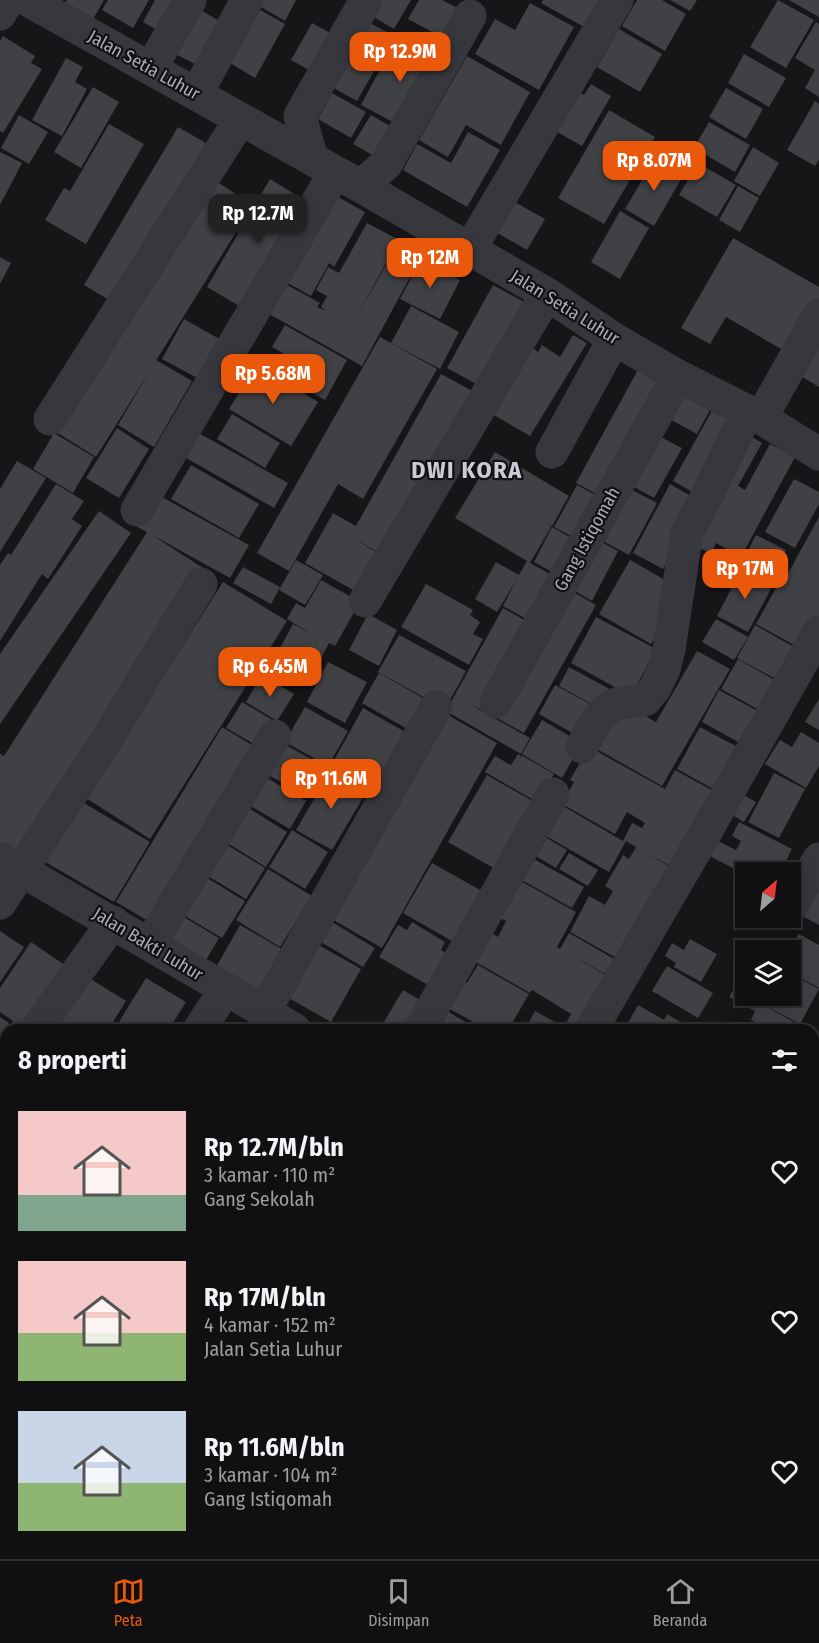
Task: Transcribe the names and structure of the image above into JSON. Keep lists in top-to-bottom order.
{
  "streets": {
    "street": ["Jalan Setia Luhur", "Gang Istiqomah", "Jalan Bakti Luhur"]
  },
  "crossings": [
    ["Jalan Setia Luhur", "Gang Istiqomah"]
  ],
  "districts": ["DWI KORA"],
  "north": "top right",
  "page": {
    "price": [
      "Rp 12.9M",
      "Rp 8.07M",
      "Rp 12.7M",
      "Rp 12M",
      "Rp 5.68M",
      "Rp 17M",
      "Rp 6.45M",
      "Rp 11.6M"
    ],
    "heading": "8 properti",
    "list": [
      {
        "name": "Rp 12.7M/bln",
        "note": "3 kamar · 110 m² · Gang Sekolah"
      },
      {
        "name": "Rp 17M/bln",
        "note": "4 kamar · 152 m² · Jalan Setia Luhur"
      },
      {
        "name": "Rp 11.6M/bln",
        "note": "3 kamar · 104 m² · Gang Istiqomah"
      }
    ],
    "tabs": ["Peta", "Disimpan", "Beranda"]
  }
}
